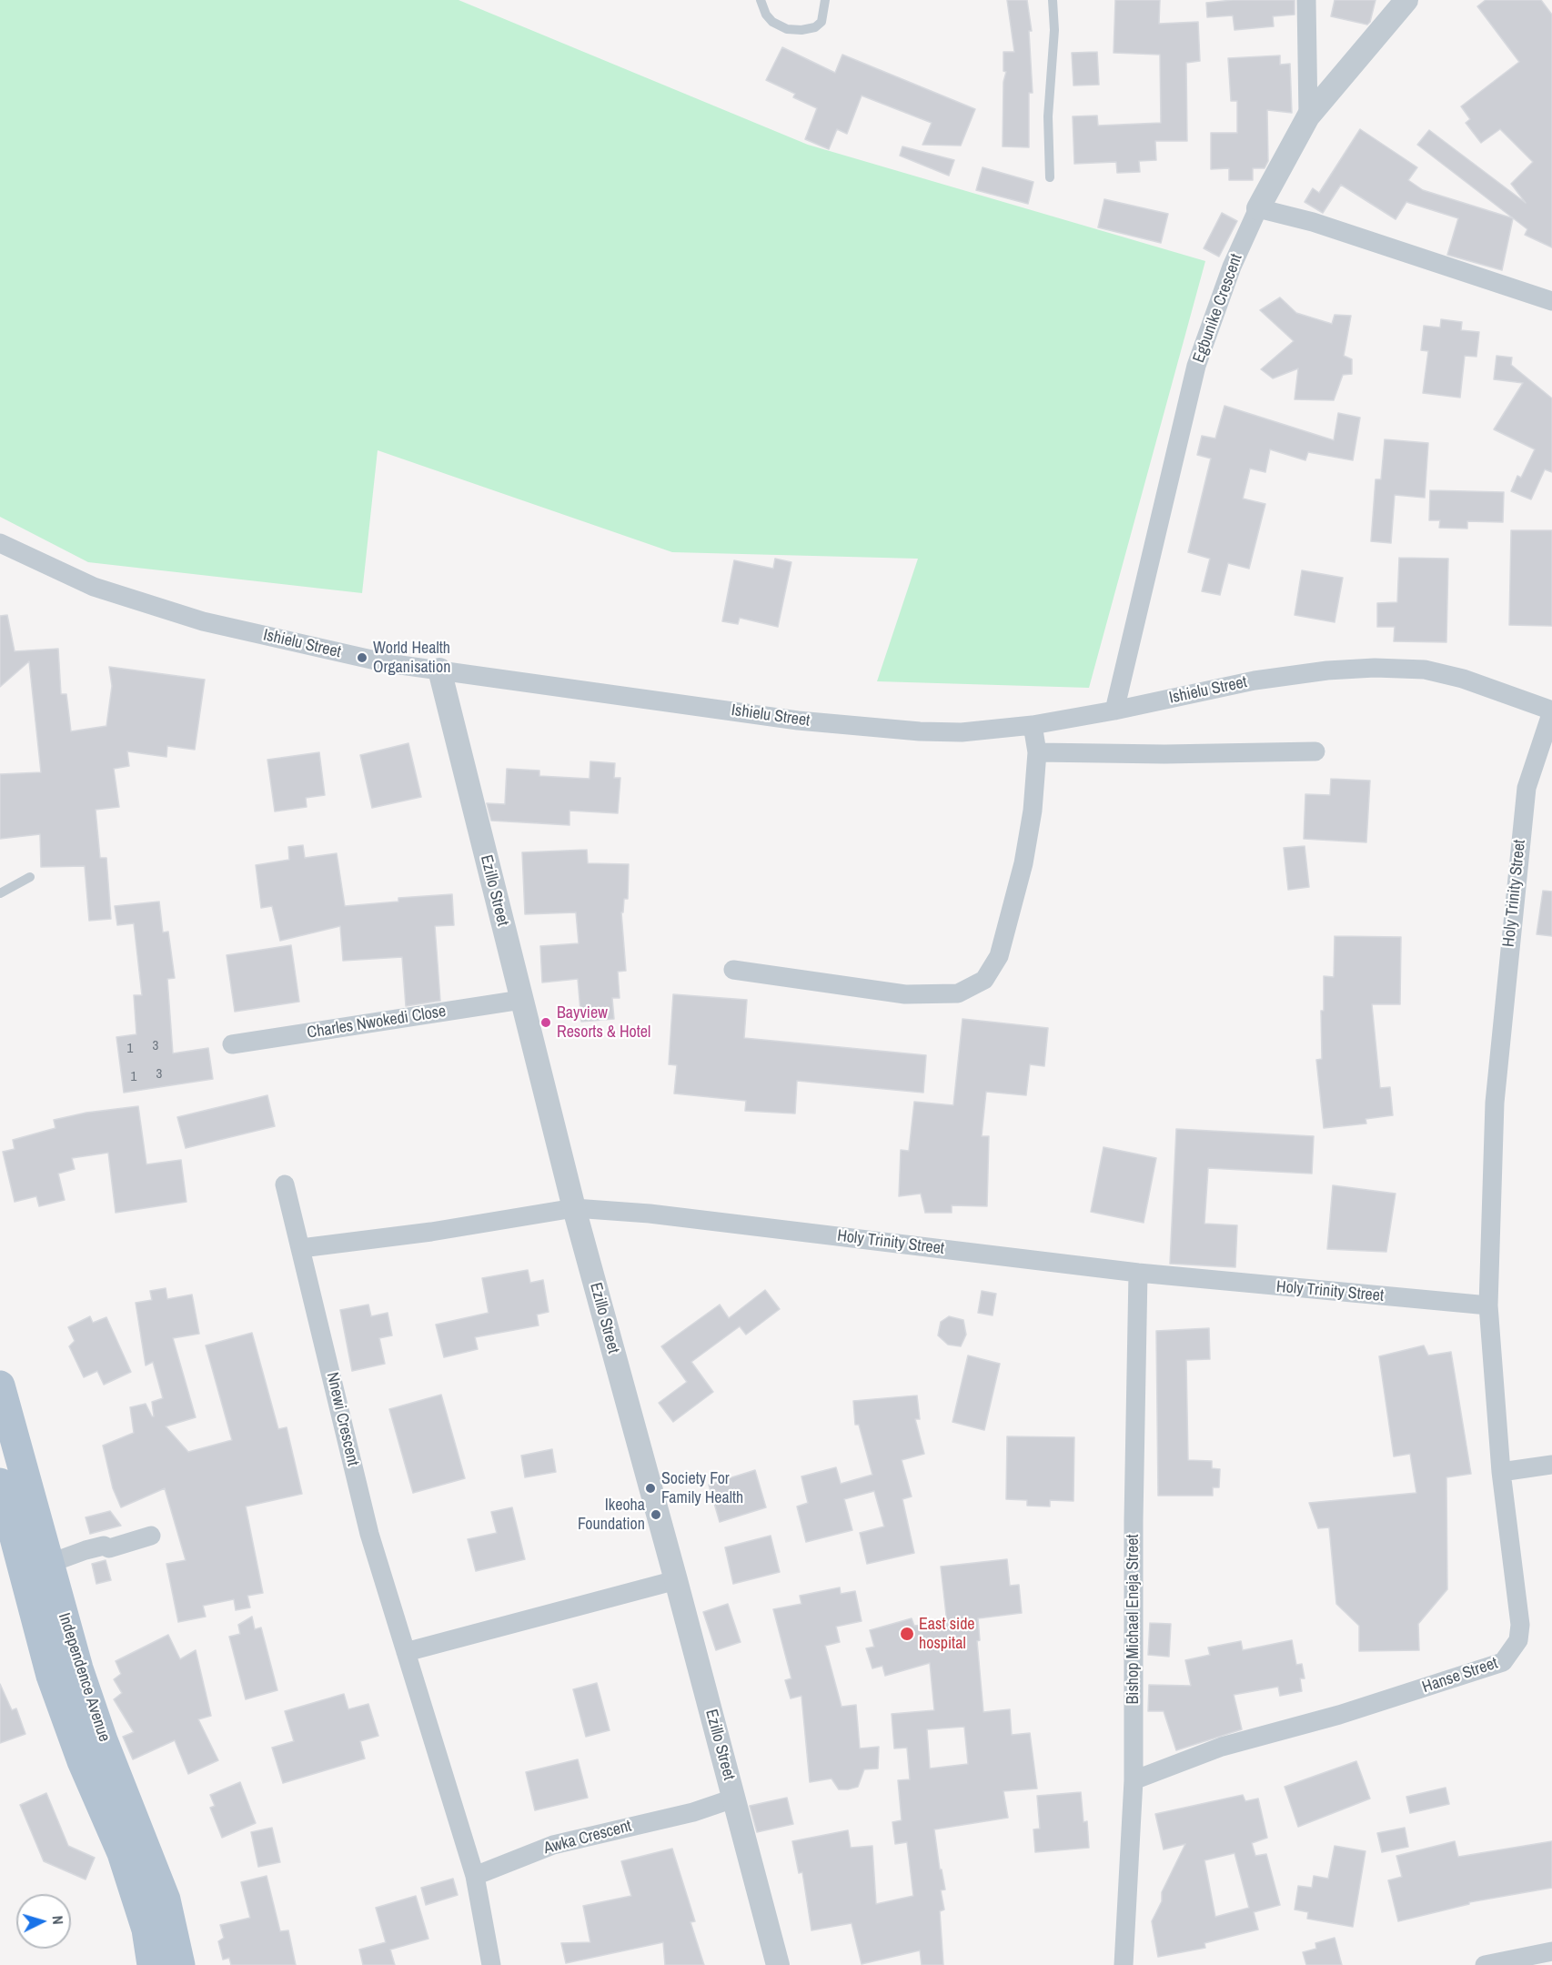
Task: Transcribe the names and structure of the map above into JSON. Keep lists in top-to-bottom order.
{
  "streets": {
    "main road": ["Independence Avenue"],
    "street": [
      "Egbunike Crescent",
      "Ishielu Street",
      "Ezillo Street",
      "Holy Trinity Street",
      "Charles Nwokedi Close",
      "Nnewi Crescent",
      "Bishop Michael Eneja Street",
      "Hanse Street",
      "Awka Crescent"
    ]
  },
  "crossings": [
    ["Egbunike Crescent", "Ishielu Street"],
    ["Ishielu Street", "Ezillo Street"],
    ["Ishielu Street", "Holy Trinity Street"],
    ["Ezillo Street", "Holy Trinity Street"],
    ["Ezillo Street", "Charles Nwokedi Close"],
    ["Ezillo Street", "Awka Crescent"],
    ["Holy Trinity Street", "Nnewi Crescent"],
    ["Holy Trinity Street", "Bishop Michael Eneja Street"],
    ["Holy Trinity Street", "Hanse Street"],
    ["Nnewi Crescent", "Awka Crescent"],
    ["Bishop Michael Eneja Street", "Hanse Street"]
  ],
  "places": [
    "World Health Organisation",
    "Bayview Resorts & Hotel",
    "Society For Family Health",
    "Ikeoha Foundation",
    "East side hospital"
  ],
  "house_numbers": [
    "3",
    "1",
    "3",
    "1"
  ],
  "north": "right"
}
